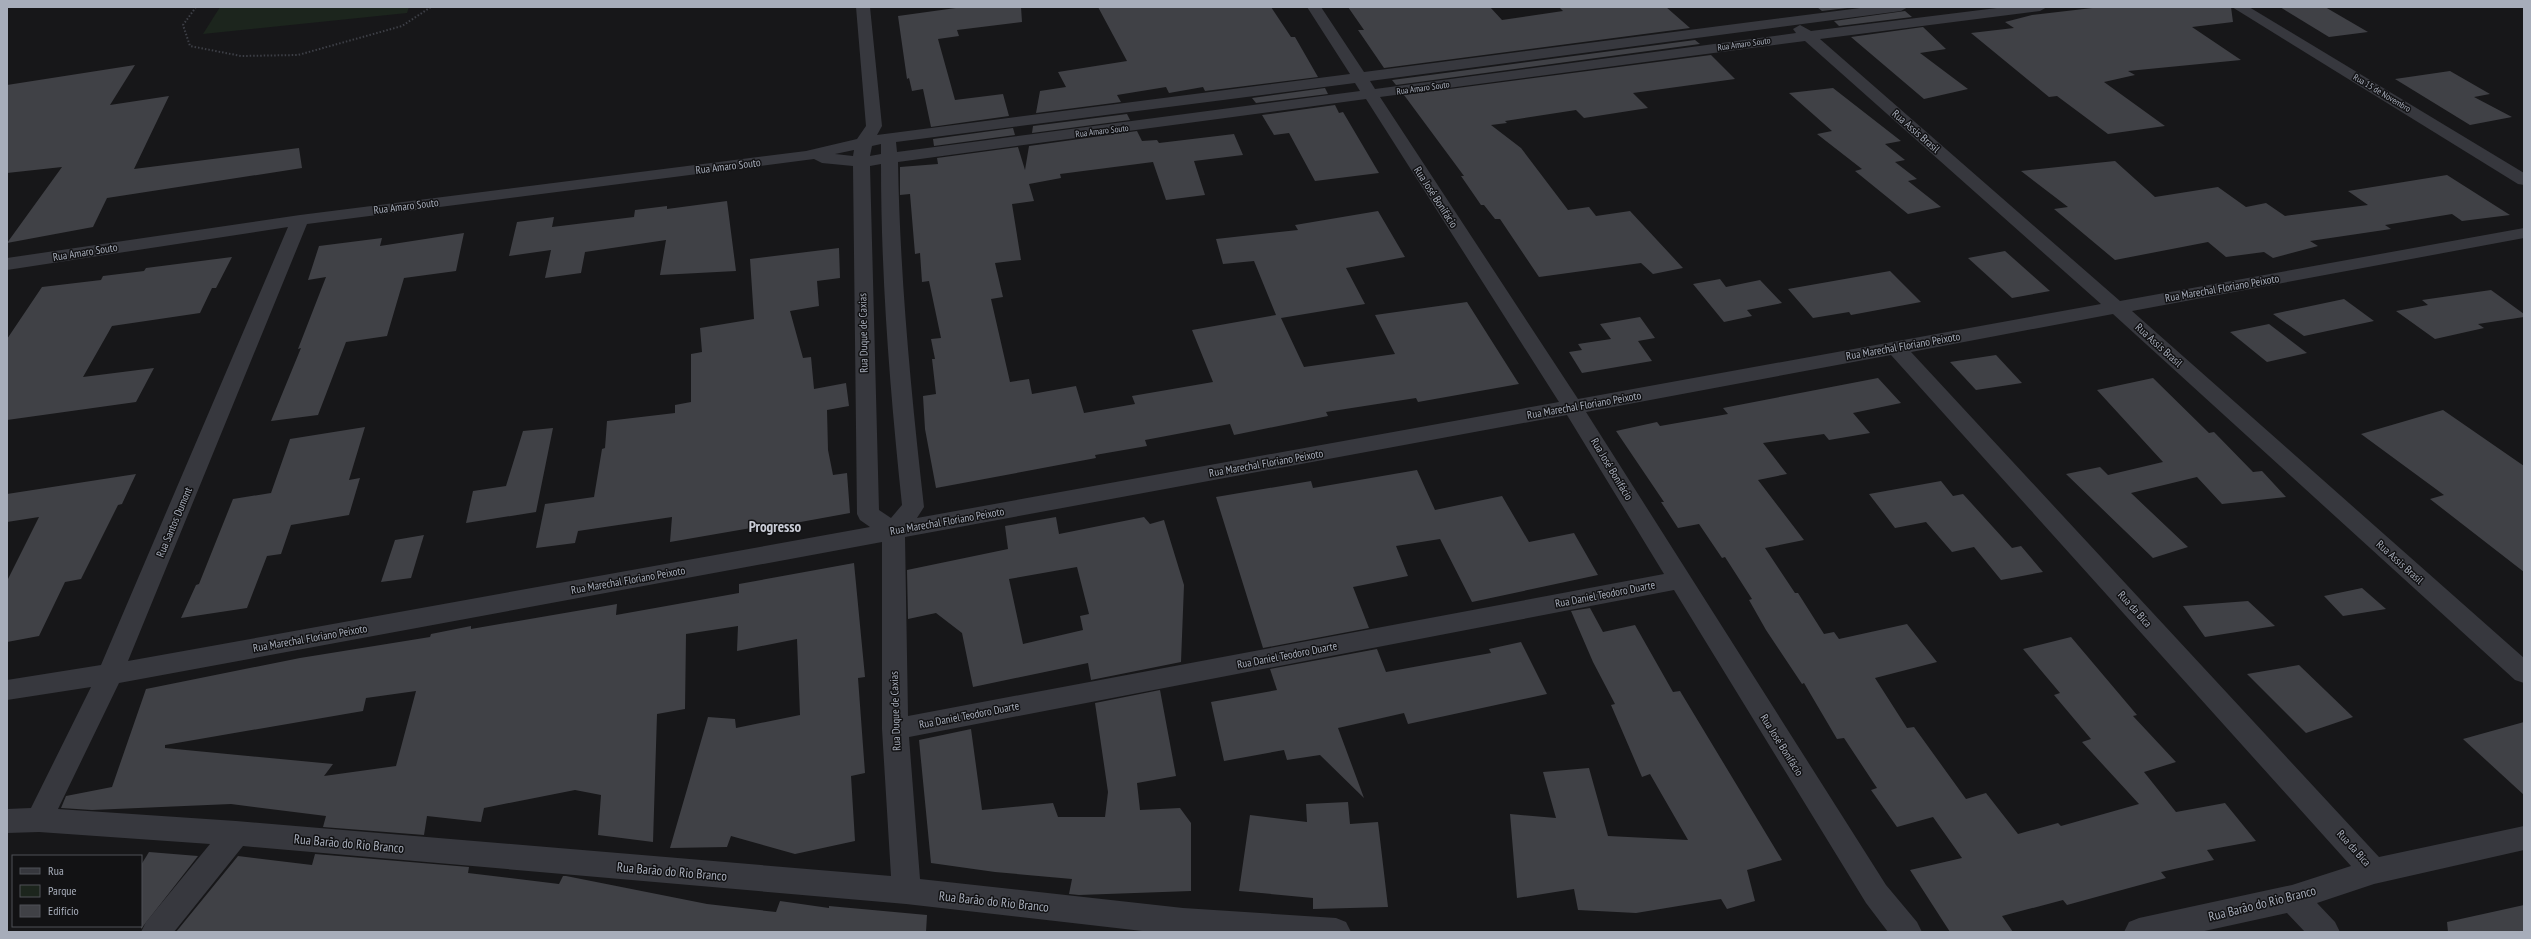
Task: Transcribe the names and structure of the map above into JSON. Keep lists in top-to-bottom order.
{
  "streets": {
    "street": [
      "Rua Amaro Souto",
      "Rua 15 de Novembro",
      "Rua Assis Brasil",
      "Rua José Bonifácio",
      "Rua Marechal Floriano Peixoto",
      "Rua Duque de Caxias",
      "Rua Santos Dumont",
      "Rua Daniel Teodoro Duarte",
      "Rua da Bica",
      "Rua Barão do Rio Branco"
    ]
  },
  "crossings": [
    ["Rua Amaro Souto", "Rua Assis Brasil"],
    ["Rua Amaro Souto", "Rua José Bonifácio"],
    ["Rua Amaro Souto", "Rua Duque de Caxias"],
    ["Rua Amaro Souto", "Rua Santos Dumont"],
    ["Rua Assis Brasil", "Rua Marechal Floriano Peixoto"],
    ["Rua José Bonifácio", "Rua Marechal Floriano Peixoto"],
    ["Rua José Bonifácio", "Rua Daniel Teodoro Duarte"],
    ["Rua Marechal Floriano Peixoto", "Rua Duque de Caxias"],
    ["Rua Marechal Floriano Peixoto", "Rua Santos Dumont"],
    ["Rua Marechal Floriano Peixoto", "Rua da Bica"],
    ["Rua Duque de Caxias", "Rua Daniel Teodoro Duarte"],
    ["Rua Duque de Caxias", "Rua Barão do Rio Branco"],
    ["Rua Santos Dumont", "Rua Barão do Rio Branco"],
    ["Rua da Bica", "Rua Barão do Rio Branco"]
  ],
  "districts": ["Progresso"],
  "legend": ["Rua", "Parque", "Edifício"]
}
